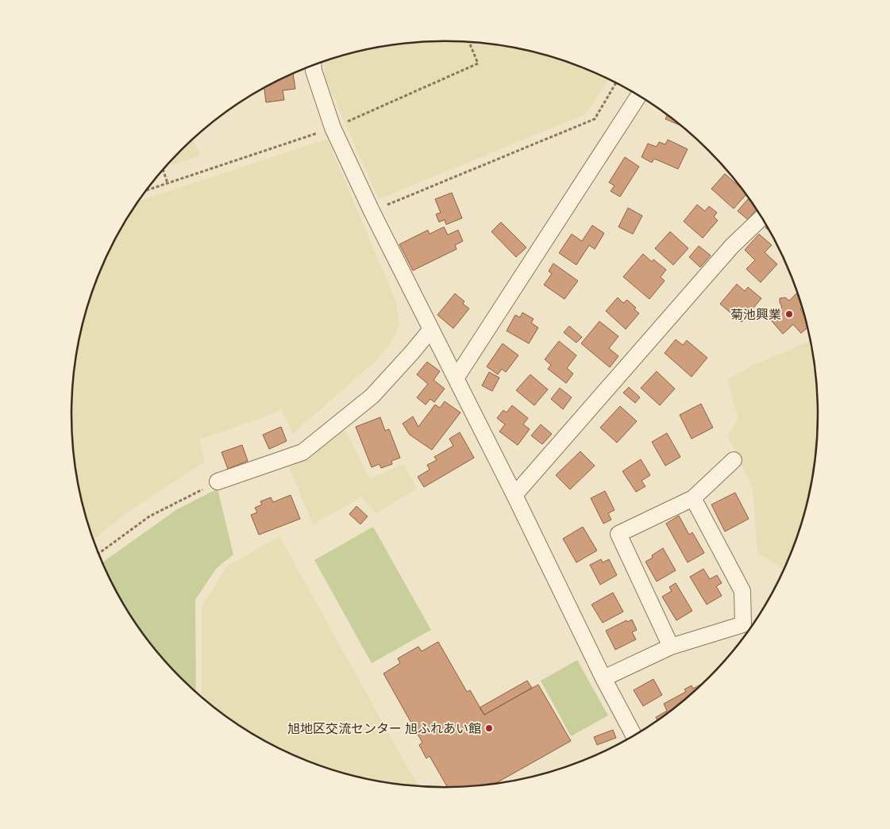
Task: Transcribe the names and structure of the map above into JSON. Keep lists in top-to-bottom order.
{
  "places": ["菊池興業", "旭地区交流センター 旭ふれあい館"]
}
